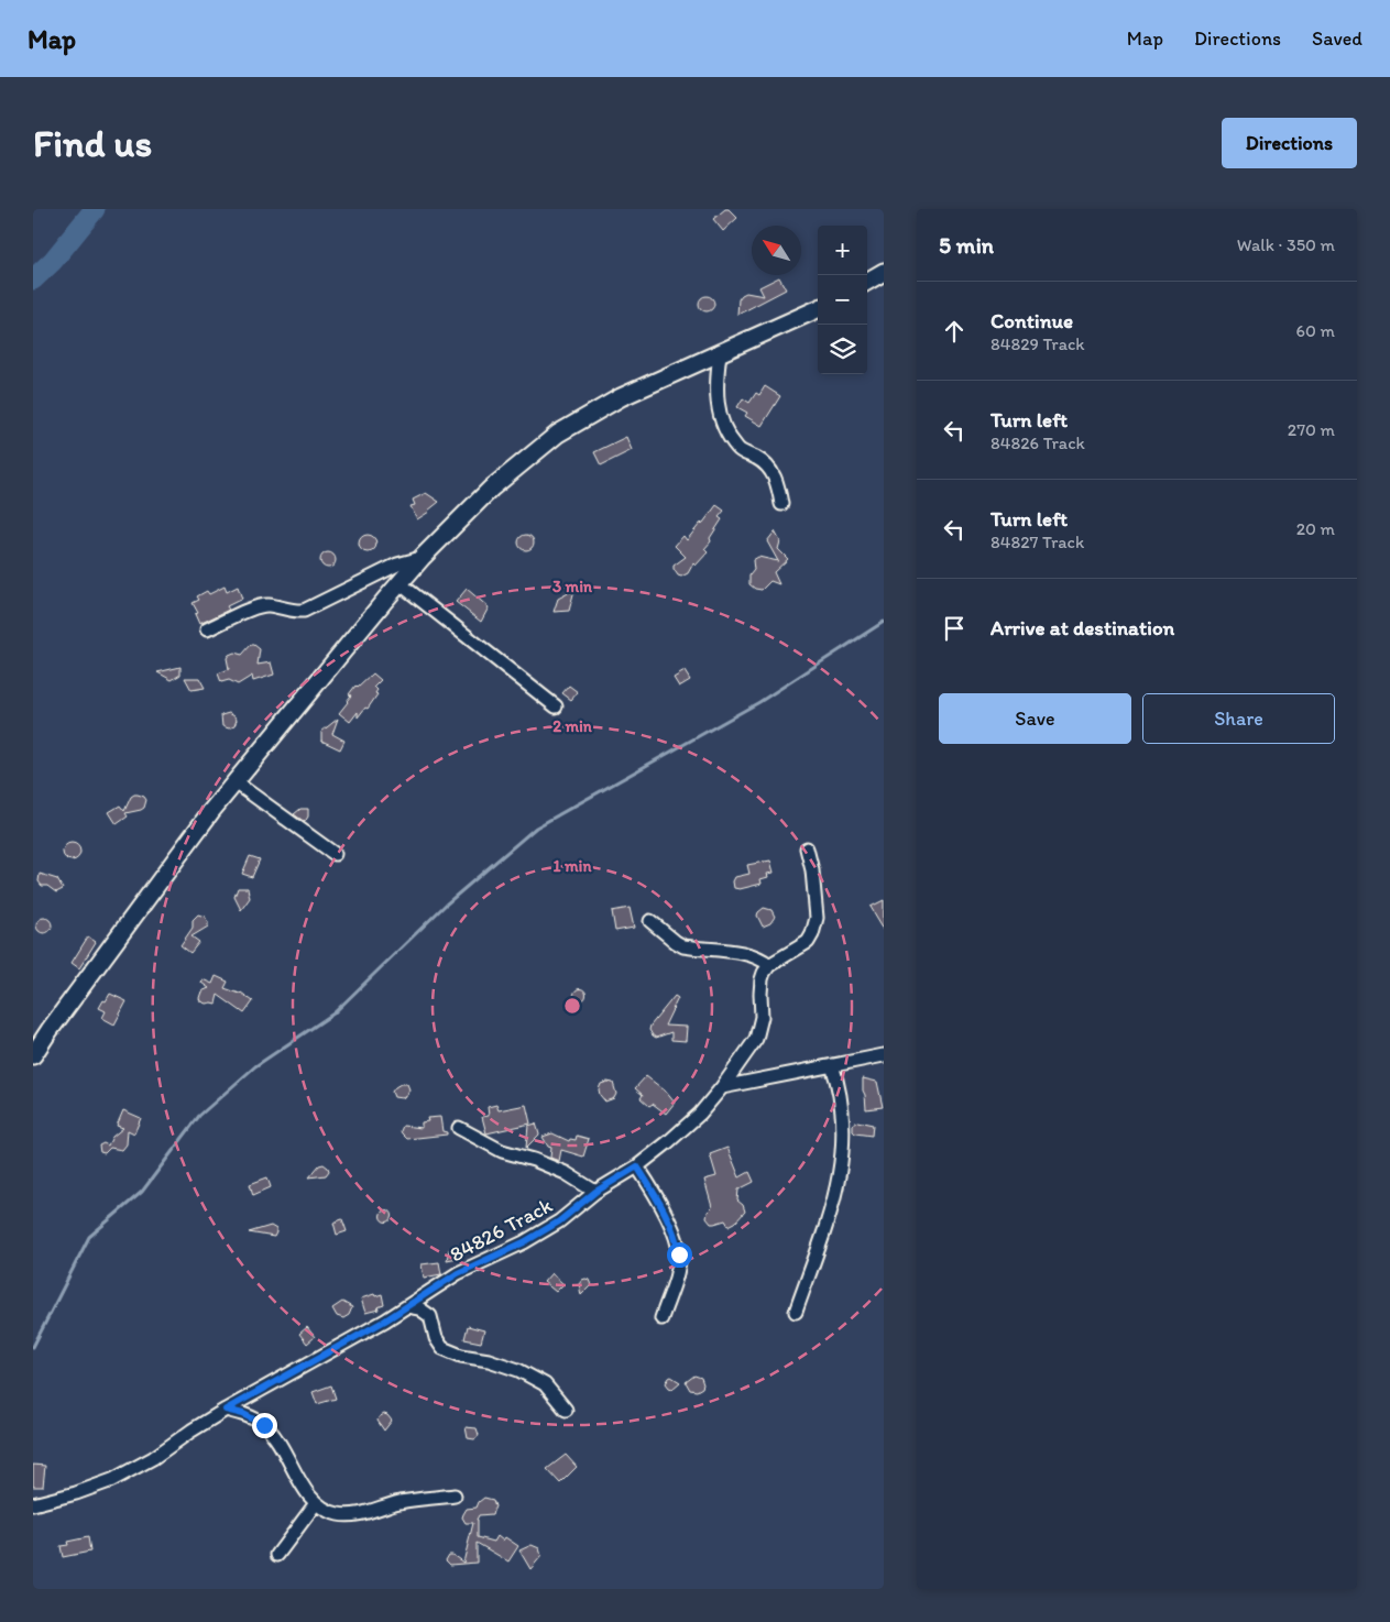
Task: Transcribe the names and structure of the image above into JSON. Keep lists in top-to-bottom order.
{
  "streets": {
    "street": ["84826 Track"]
  },
  "north": "top left",
  "page": {
    "header": "Map",
    "nav": ["Map", "Directions", "Saved"],
    "buttons": [
      "Directions",
      ["Save", "Share"]
    ],
    "title": "Find us",
    "heading": ["5 min", "Walk · 350 m"],
    "map_buttons": ["+", "−"],
    "list": [
      ["Continue", "84829 Track", "60 m"],
      ["Turn left", "84826 Track", "270 m"],
      ["Turn left", "84827 Track", "20 m"],
      "Arrive at destination"
    ]
  },
  "rings": ["3 min", "2 min", "1 min"]
}
